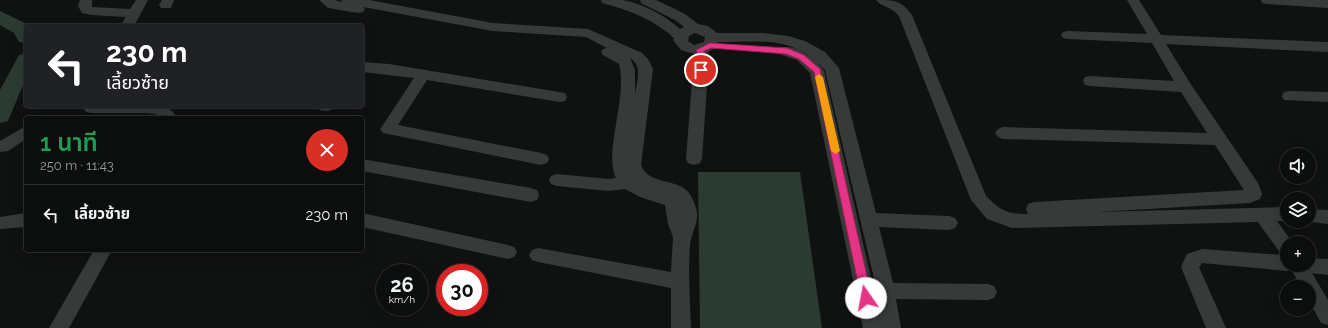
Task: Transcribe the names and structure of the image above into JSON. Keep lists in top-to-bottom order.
{
  "page": {
    "turn": ["230 m", "เลี้ยวซ้าย"],
    "heading": ["1 นาที", "250 m · 11:43"],
    "map_buttons": ["+", "−"],
    "list": [
      {
        "name": "เลี้ยวซ้าย",
        "value": "230 m"
      }
    ],
    "speed": "26 km/h",
    "limit": "30"
  }
}
